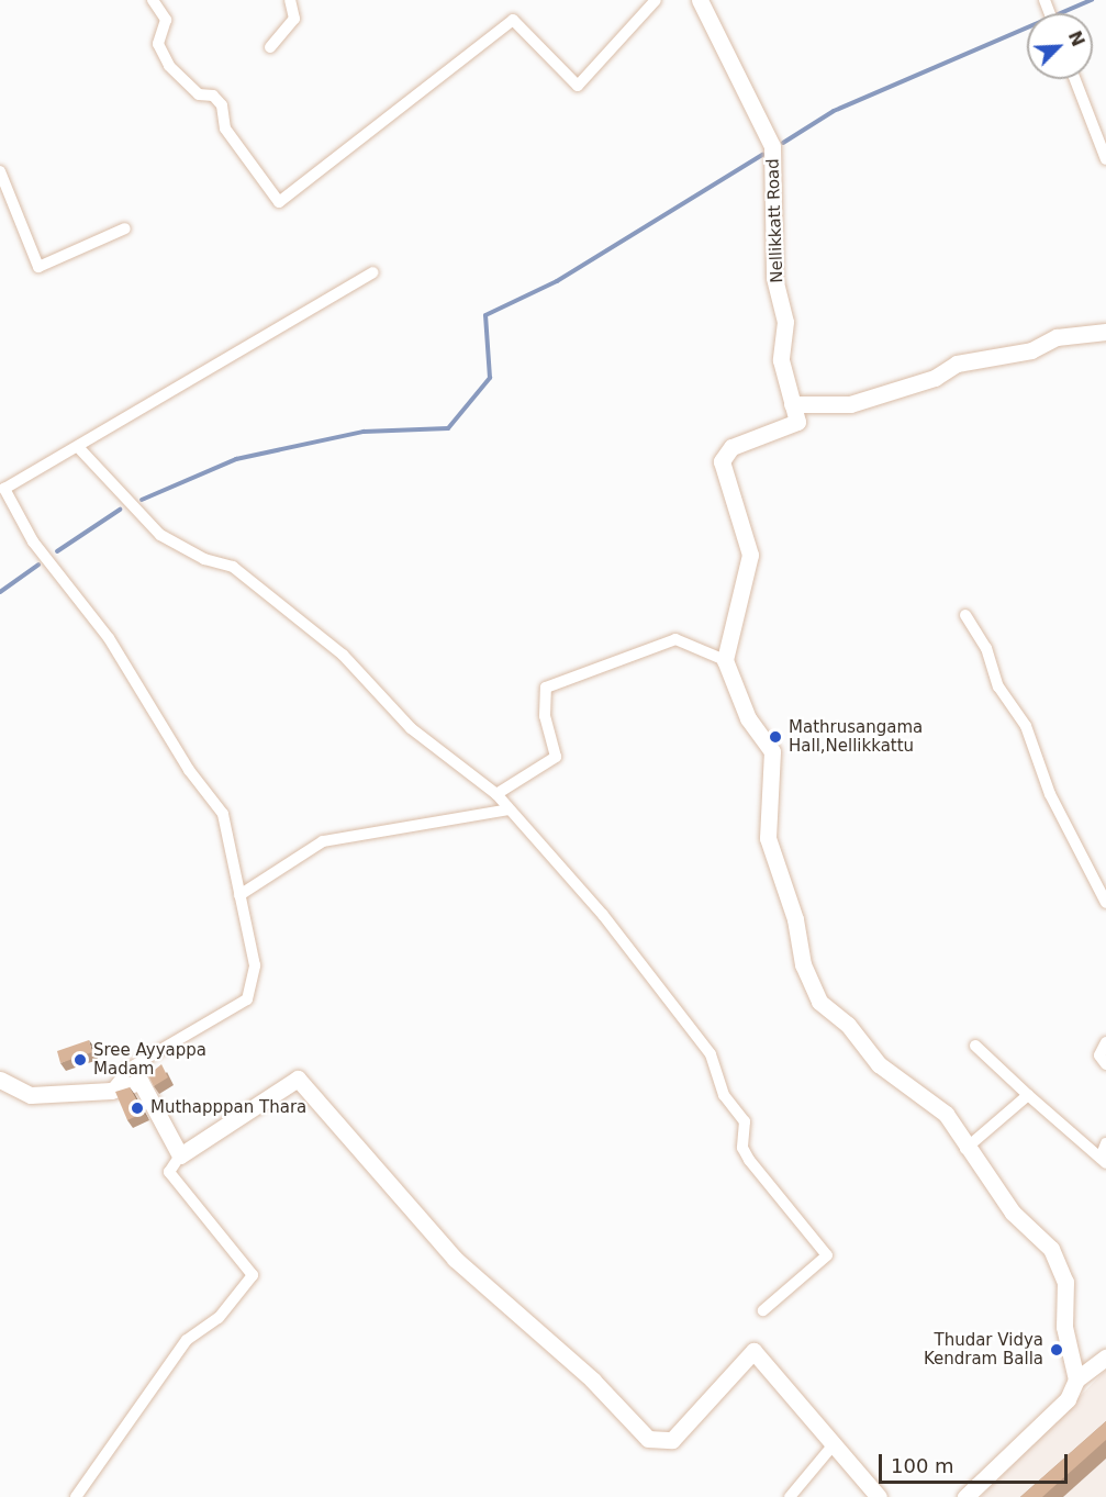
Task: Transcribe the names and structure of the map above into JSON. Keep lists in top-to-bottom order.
{
  "streets": {
    "street": ["Nellikkatt Road"]
  },
  "places": [
    "Mathrusangama Hall,Nellikkattu",
    "Sree Ayyappa Madam",
    "Muthapppan Thara",
    "Thudar Vidya Kendram Balla"
  ],
  "scale_bar": "100 m",
  "north": "top right"
}
